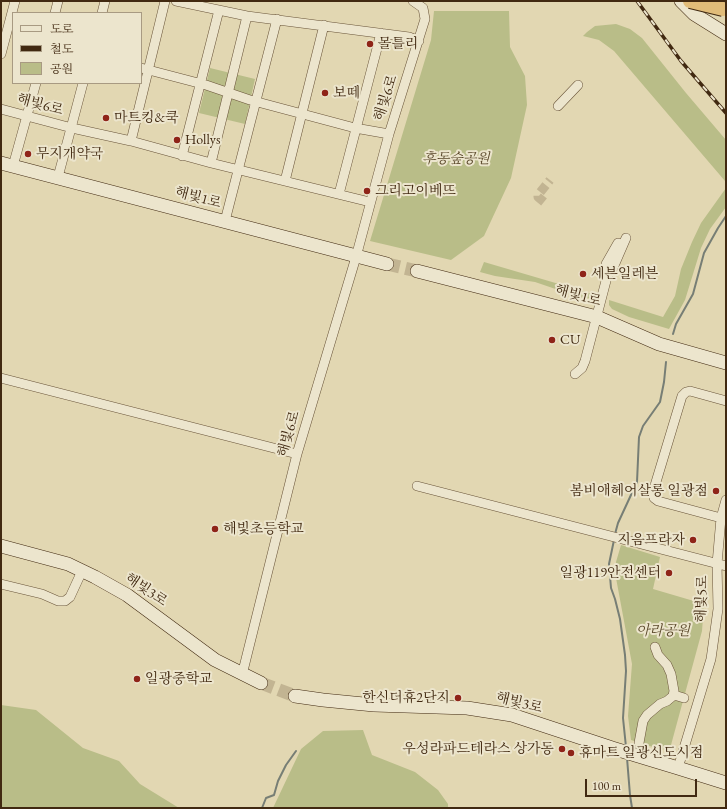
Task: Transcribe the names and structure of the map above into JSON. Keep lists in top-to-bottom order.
{
  "streets": {
    "street": [
      "해빛6로",
      "해빛1로",
      "해빛3로",
      "해빛5로"
    ]
  },
  "crossings": [
    ["해빛6로", "해빛1로"],
    ["해빛6로", "해빛3로"],
    ["해빛3로", "해빛5로"]
  ],
  "parks": ["후동숲공원", "아라공원"],
  "places": [
    "몰틀리",
    "보떼",
    "마트킹&쿡",
    "Hollys",
    "무지개약국",
    "그리고이베뜨",
    "세븐일레븐",
    "CU",
    "봄비애헤어살롱 일광점",
    "해빛초등학교",
    "지음프라자",
    "일광119안전센터",
    "일광중학교",
    "한신더휴2단지",
    "우성라파드테라스 상가동",
    "휴마트 일광신도시점"
  ],
  "legend": ["도로", "철도", "공원"],
  "scale_bar": "100 m"
}
